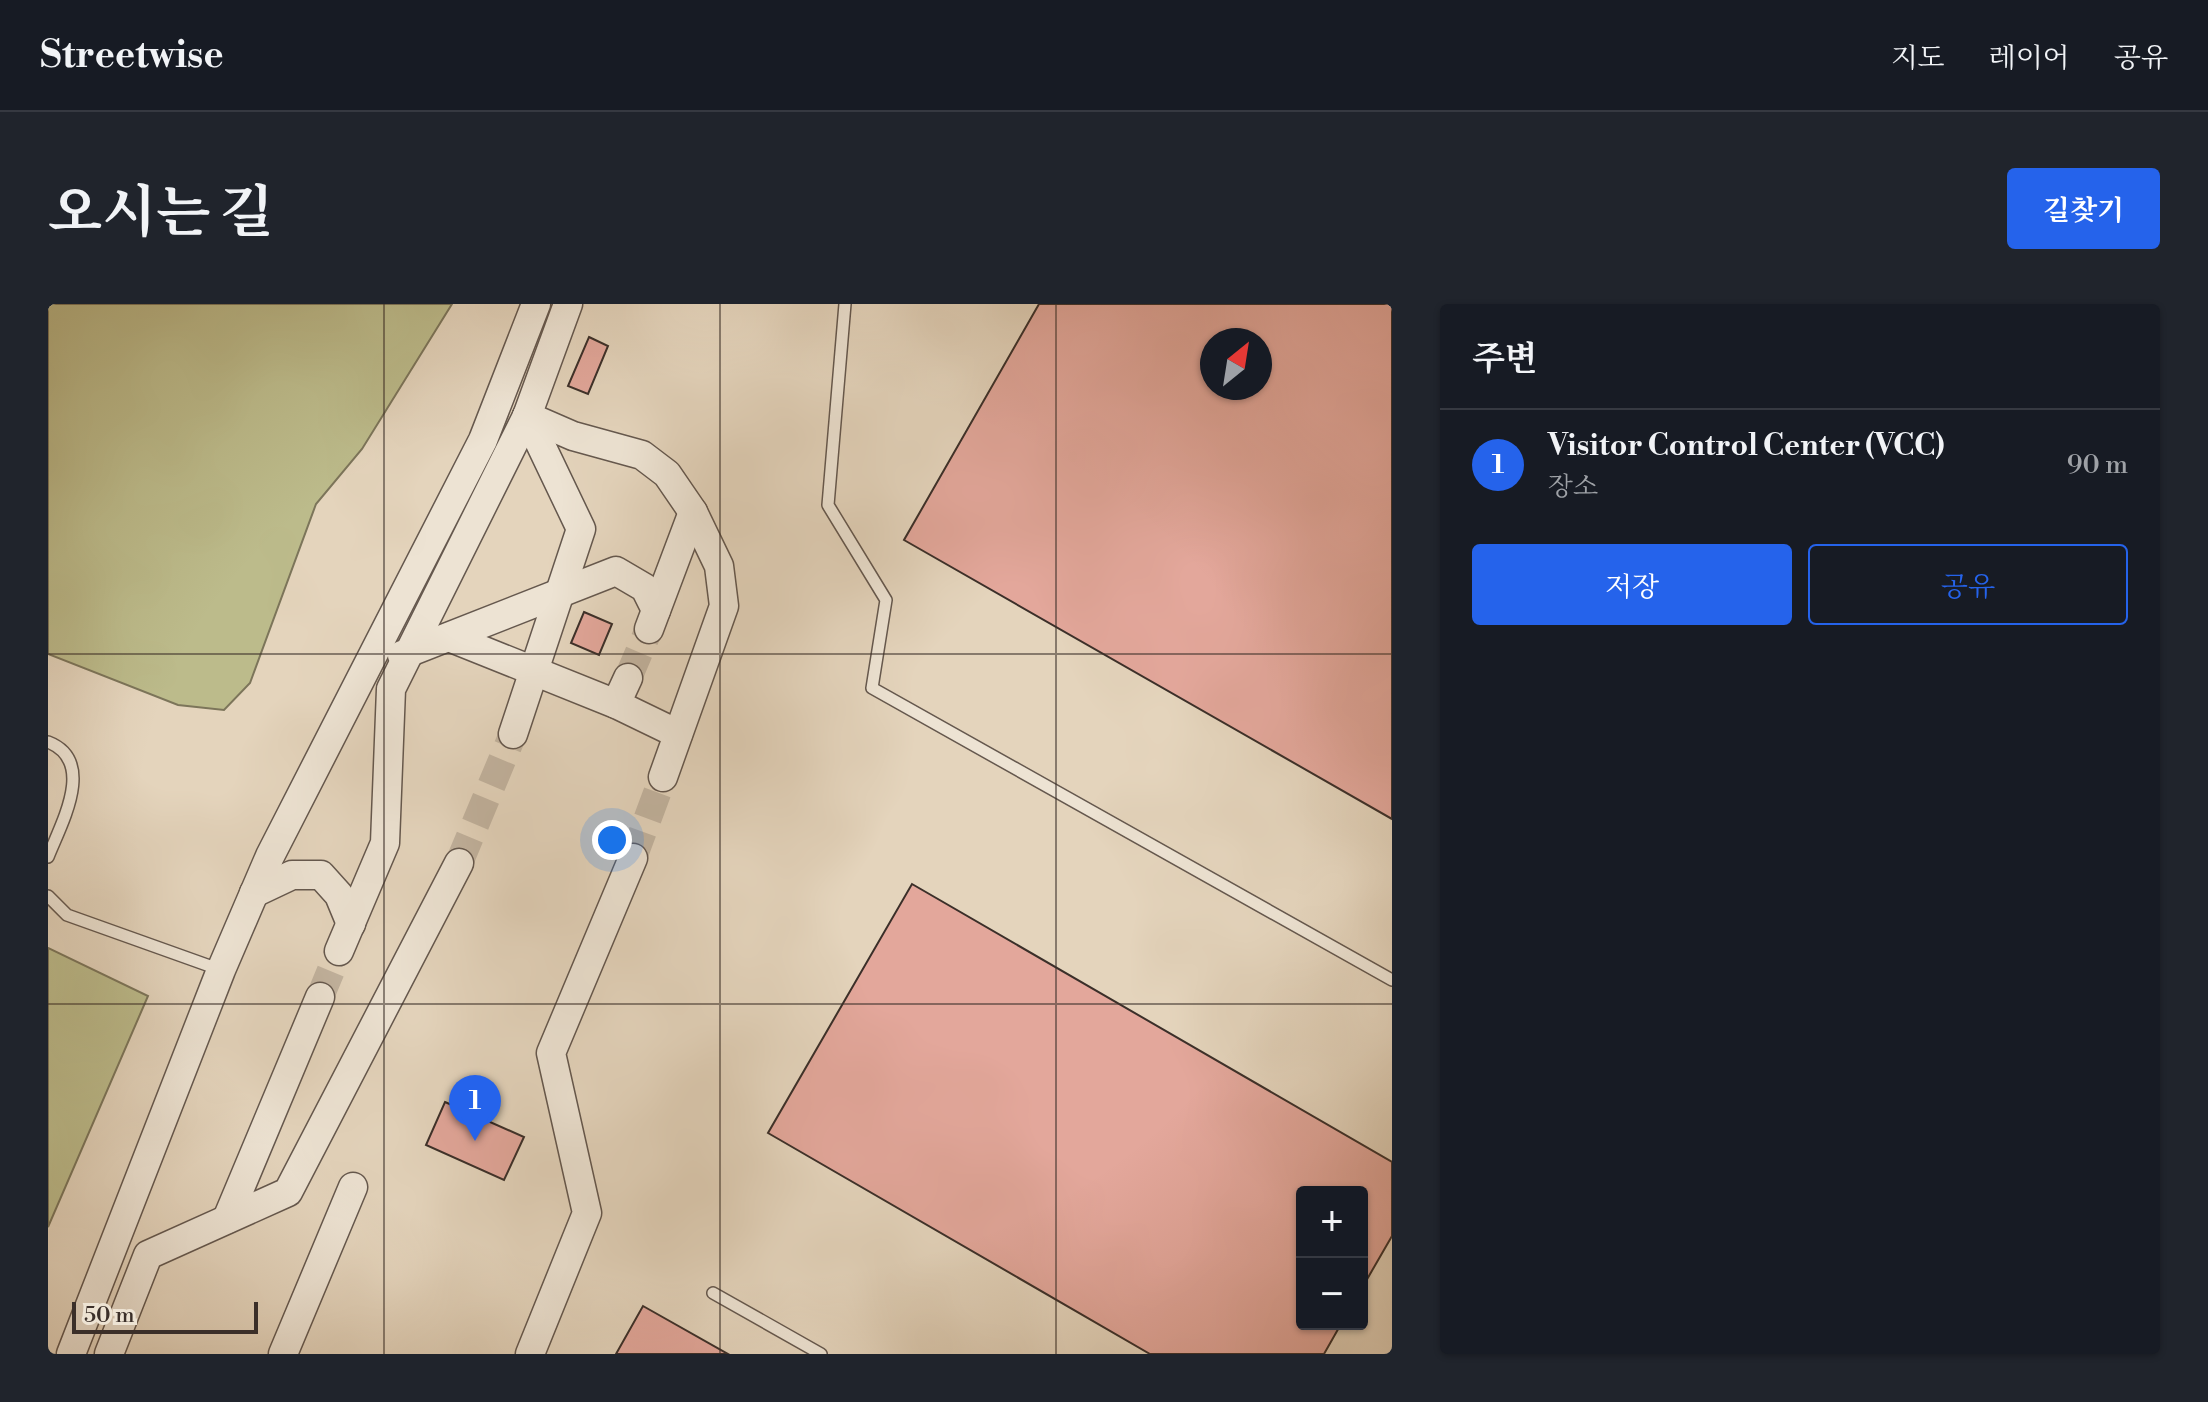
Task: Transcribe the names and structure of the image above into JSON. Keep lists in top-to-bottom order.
{
  "scale_bar": "50 m",
  "north": "top right",
  "page": {
    "header": "Streetwise",
    "nav": ["지도", "레이어", "공유"],
    "title": "오시는 길",
    "buttons": [
      "길찾기",
      ["저장", "공유"]
    ],
    "heading": "주변",
    "list": [
      {
        "mark": "1",
        "name": "Visitor Control Center (VCC)",
        "note": "장소",
        "value": "90 m"
      }
    ],
    "pins": "1",
    "map_buttons": ["+", "−"],
    "scale": "50 m"
  }
}
